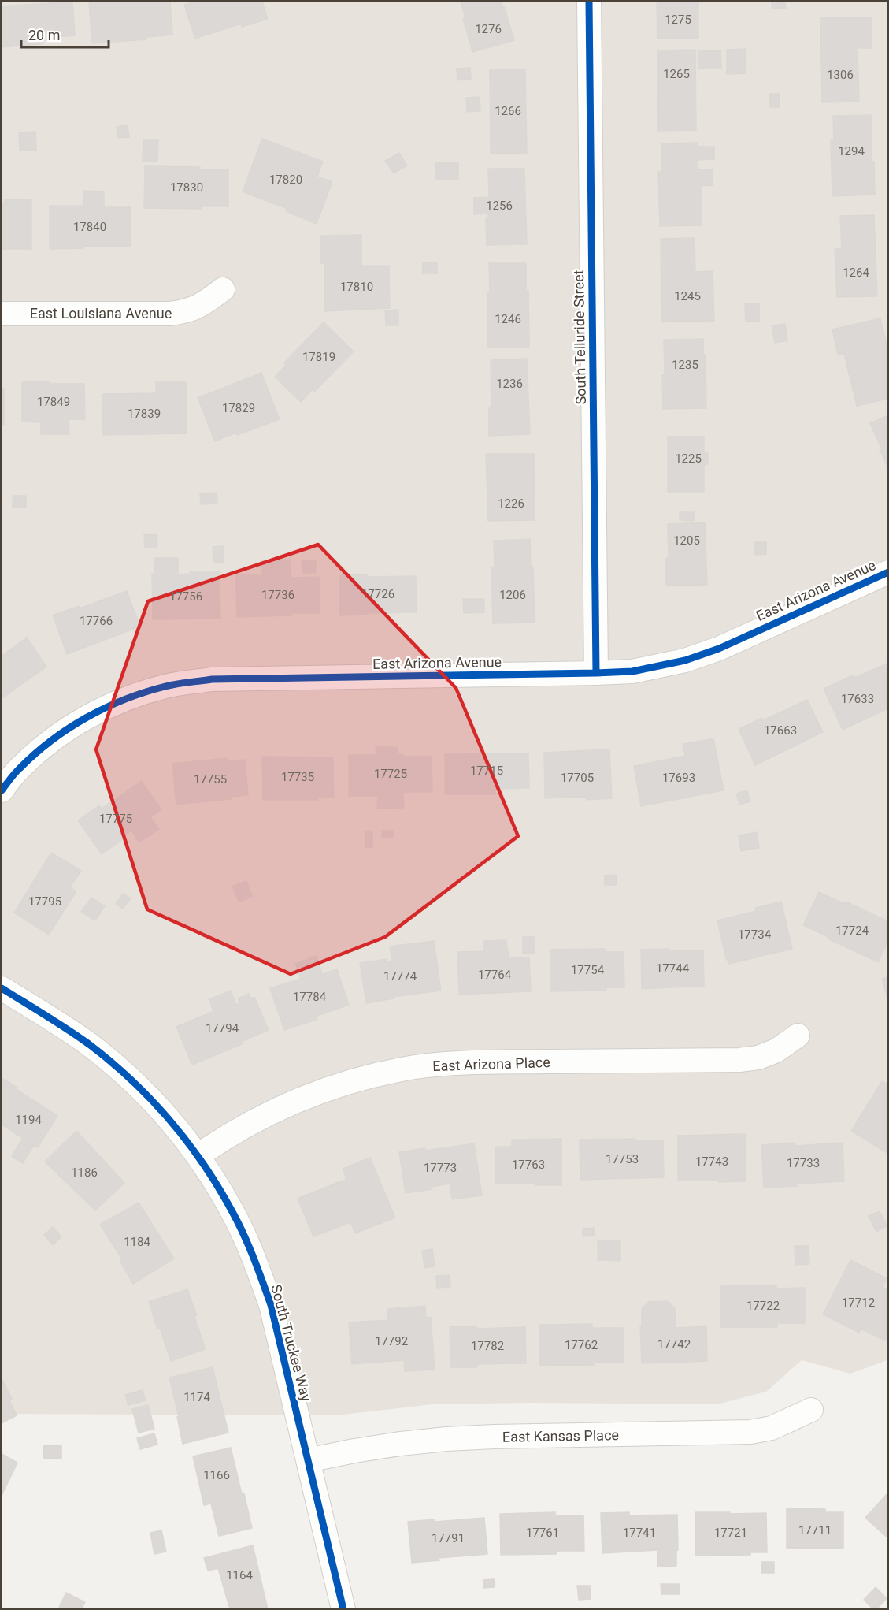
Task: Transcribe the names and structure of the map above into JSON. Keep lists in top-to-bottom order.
{
  "streets": {
    "street": [
      "East Louisiana Avenue",
      "South Telluride Street",
      "East Arizona Avenue",
      "East Arizona Place",
      "South Truckee Way",
      "East Kansas Place"
    ]
  },
  "crossings": [
    ["South Telluride Street", "East Arizona Avenue"],
    ["East Arizona Place", "South Truckee Way"],
    ["South Truckee Way", "East Kansas Place"]
  ],
  "house_numbers": [
    "1275",
    "1276",
    "1265",
    "1306",
    "1266",
    "1294",
    "17820",
    "17830",
    "1256",
    "17840",
    "1264",
    "17810",
    "1245",
    "1246",
    "17819",
    "1235",
    "1236",
    "17849",
    "17829",
    "17839",
    "1225",
    "1226",
    "1205",
    "17726",
    "17736",
    "1206",
    "17756",
    "17766",
    "17633",
    "17663",
    "17715",
    "17725",
    "17735",
    "17705",
    "17693",
    "17755",
    "17775",
    "17795",
    "17724",
    "17734",
    "17744",
    "17754",
    "17764",
    "17774",
    "17784",
    "17794",
    "1194",
    "17753",
    "17743",
    "17733",
    "17763",
    "17773",
    "1186",
    "1184",
    "17712",
    "17722",
    "17792",
    "17742",
    "17762",
    "17782",
    "1174",
    "1166",
    "17711",
    "17761",
    "17741",
    "17721",
    "17791",
    "1164"
  ],
  "scale_bar": "20 m"
}
